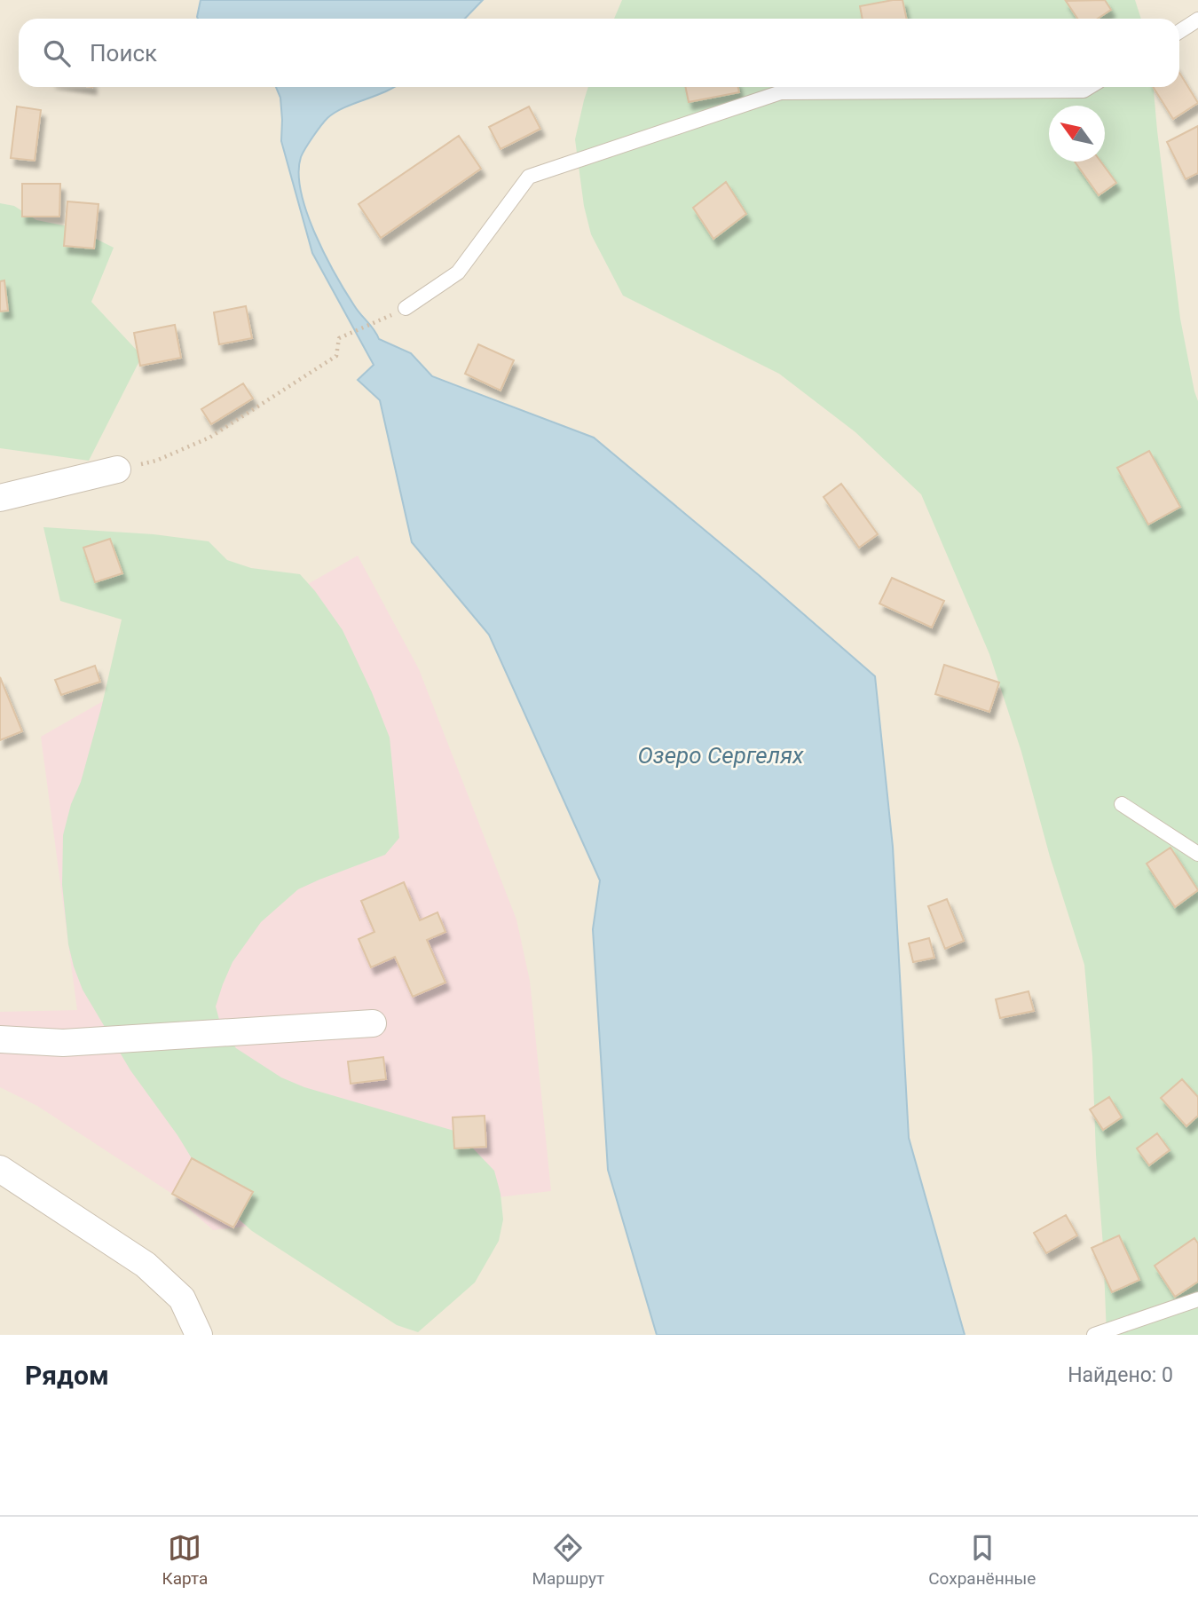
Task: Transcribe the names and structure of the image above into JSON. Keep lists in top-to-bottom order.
{
  "water": ["Озеро Сергелях"],
  "north": "top left",
  "page": {
    "search": "Поиск",
    "heading": ["Рядом", "Найдено: 0"],
    "nav": ["Карта", "Маршрут", "Сохранённые"]
  }
}
